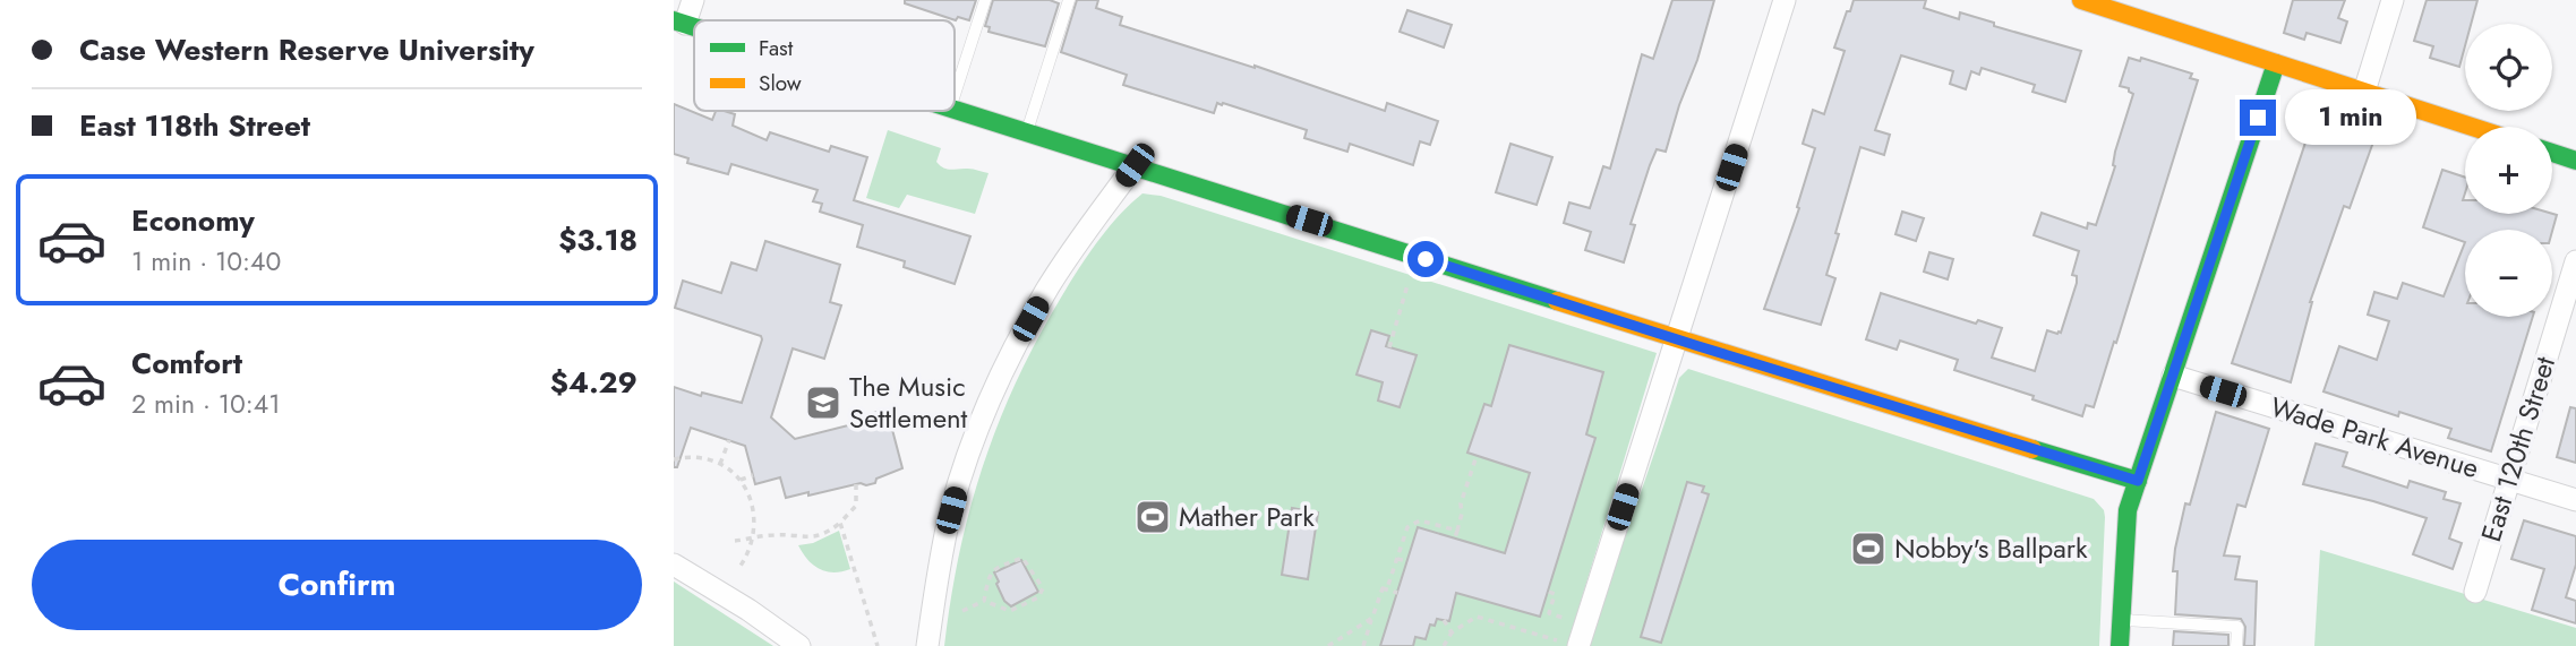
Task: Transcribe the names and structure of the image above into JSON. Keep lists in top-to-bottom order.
{
  "streets": {
    "street": ["Wade Park Avenue", "East 120th Street"]
  },
  "crossings": [
    ["Wade Park Avenue", "East 120th Street"]
  ],
  "places": {
    "school or university": ["The Music Settlement"],
    "sports": ["Mather Park", "Nobby's Ballpark"]
  },
  "legend": ["Fast", "Slow"],
  "page": {
    "banner": ["Case Western Reserve University", "East 118th Street"],
    "map_buttons": ["+", "−"],
    "bubble": "1 min",
    "list": [
      {
        "name": "Economy",
        "note": "1 min · 10:40",
        "value": "$3.18"
      },
      {
        "name": "Comfort",
        "note": "2 min · 10:41",
        "value": "$4.29"
      }
    ],
    "buttons": "Confirm"
  }
}
